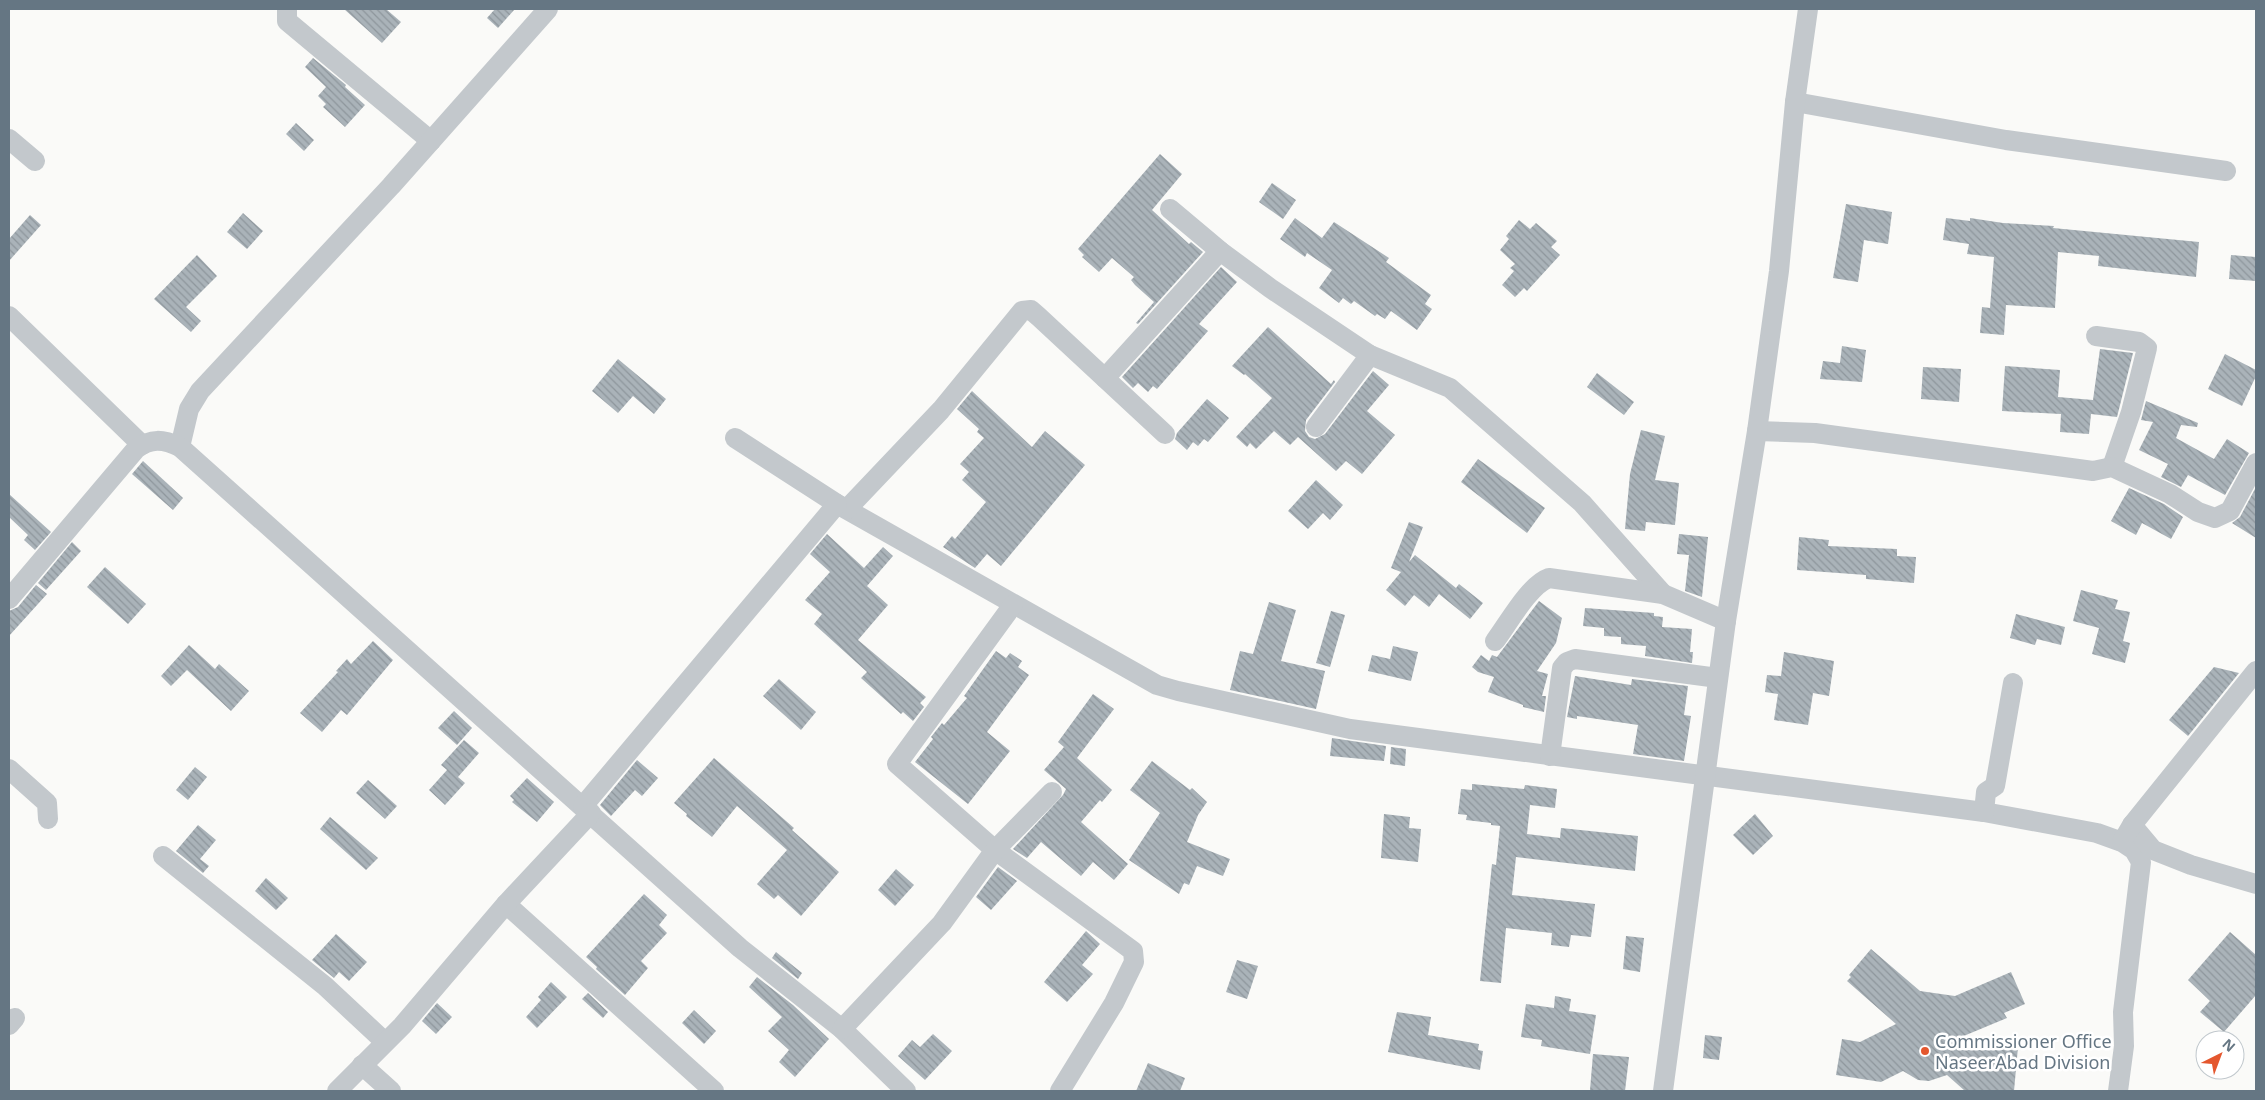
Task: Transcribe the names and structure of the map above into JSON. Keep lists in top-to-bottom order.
{
  "places": ["Commissioner Office NaseerAbad Division"],
  "north": "top right"
}
